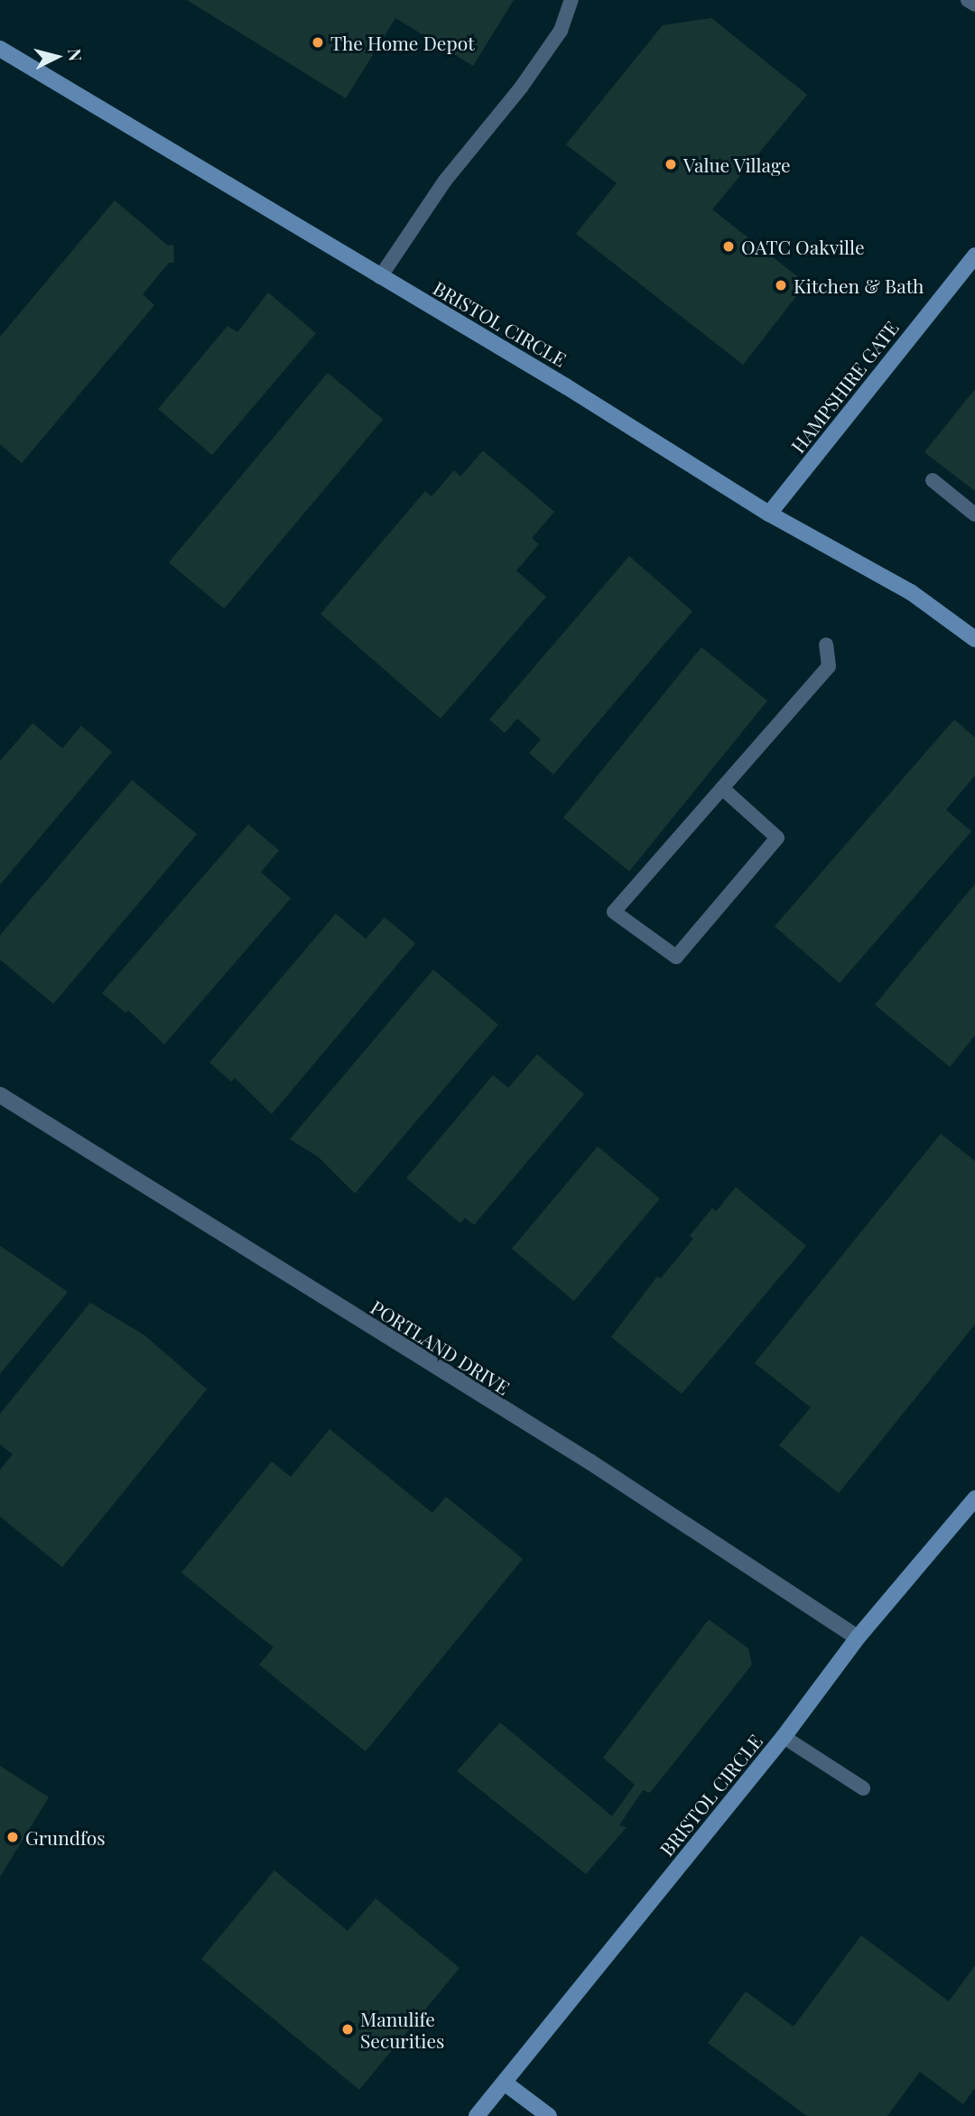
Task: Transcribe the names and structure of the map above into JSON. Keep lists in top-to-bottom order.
{
  "streets": {
    "street": ["BRISTOL CIRCLE", "HAMPSHIRE GATE", "PORTLAND DRIVE"]
  },
  "crossings": [
    ["BRISTOL CIRCLE", "HAMPSHIRE GATE"],
    ["BRISTOL CIRCLE", "PORTLAND DRIVE"]
  ],
  "places": [
    "The Home Depot",
    "Value Village",
    "OATC Oakville",
    "Kitchen & Bath",
    "Grundfos",
    "Manulife Securities"
  ],
  "north": "right"
}
